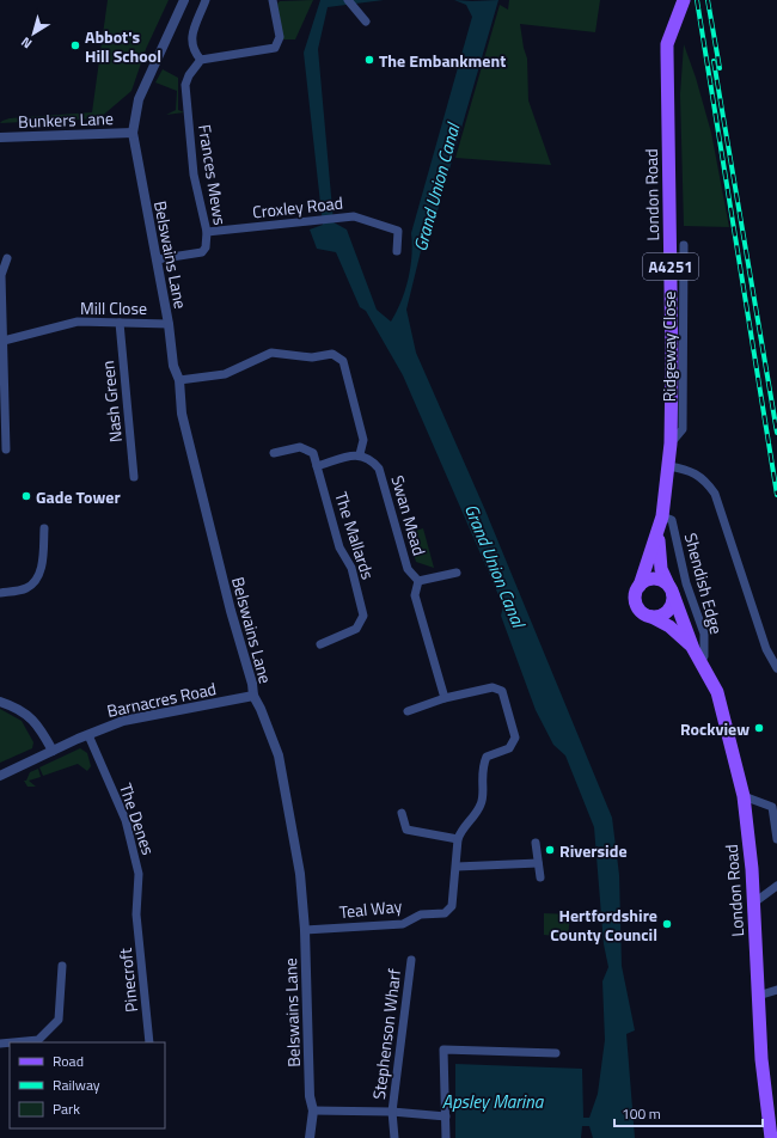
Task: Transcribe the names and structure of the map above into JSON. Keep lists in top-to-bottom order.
{
  "streets": {
    "main road": ["London Road", "A4251"],
    "street": [
      "Bunkers Lane",
      "Frances Mews",
      "Croxley Road",
      "Belswains Lane",
      "Mill Close",
      "Ridgeway Close",
      "Nash Green",
      "Swan Mead",
      "The Mallards",
      "Shendish Edge",
      "Barnacres Road",
      "The Denes",
      "Teal Way",
      "Pinecroft",
      "Stephenson Wharf"
    ]
  },
  "crossings": [
    ["Bunkers Lane", "Belswains Lane"],
    ["Frances Mews", "Croxley Road"],
    ["Frances Mews", "Belswains Lane"],
    ["London Road", "A4251"],
    ["London Road", "Ridgeway Close"],
    ["London Road", "Shendish Edge"],
    ["Belswains Lane", "Mill Close"],
    ["Belswains Lane", "Barnacres Road"],
    ["Belswains Lane", "Teal Way"],
    ["Mill Close", "Nash Green"],
    ["Swan Mead", "Teal Way"],
    ["Barnacres Road", "The Denes"],
    ["The Denes", "Pinecroft"]
  ],
  "water": ["Grand Union Canal", "Apsley Marina"],
  "places": [
    "Abbot's Hill School",
    "The Embankment",
    "Gade Tower",
    "Rockview",
    "Riverside",
    "Hertfordshire County Council"
  ],
  "legend": ["Road", "Railway", "Park"],
  "scale_bar": "100 m",
  "north": "bottom left"
}
